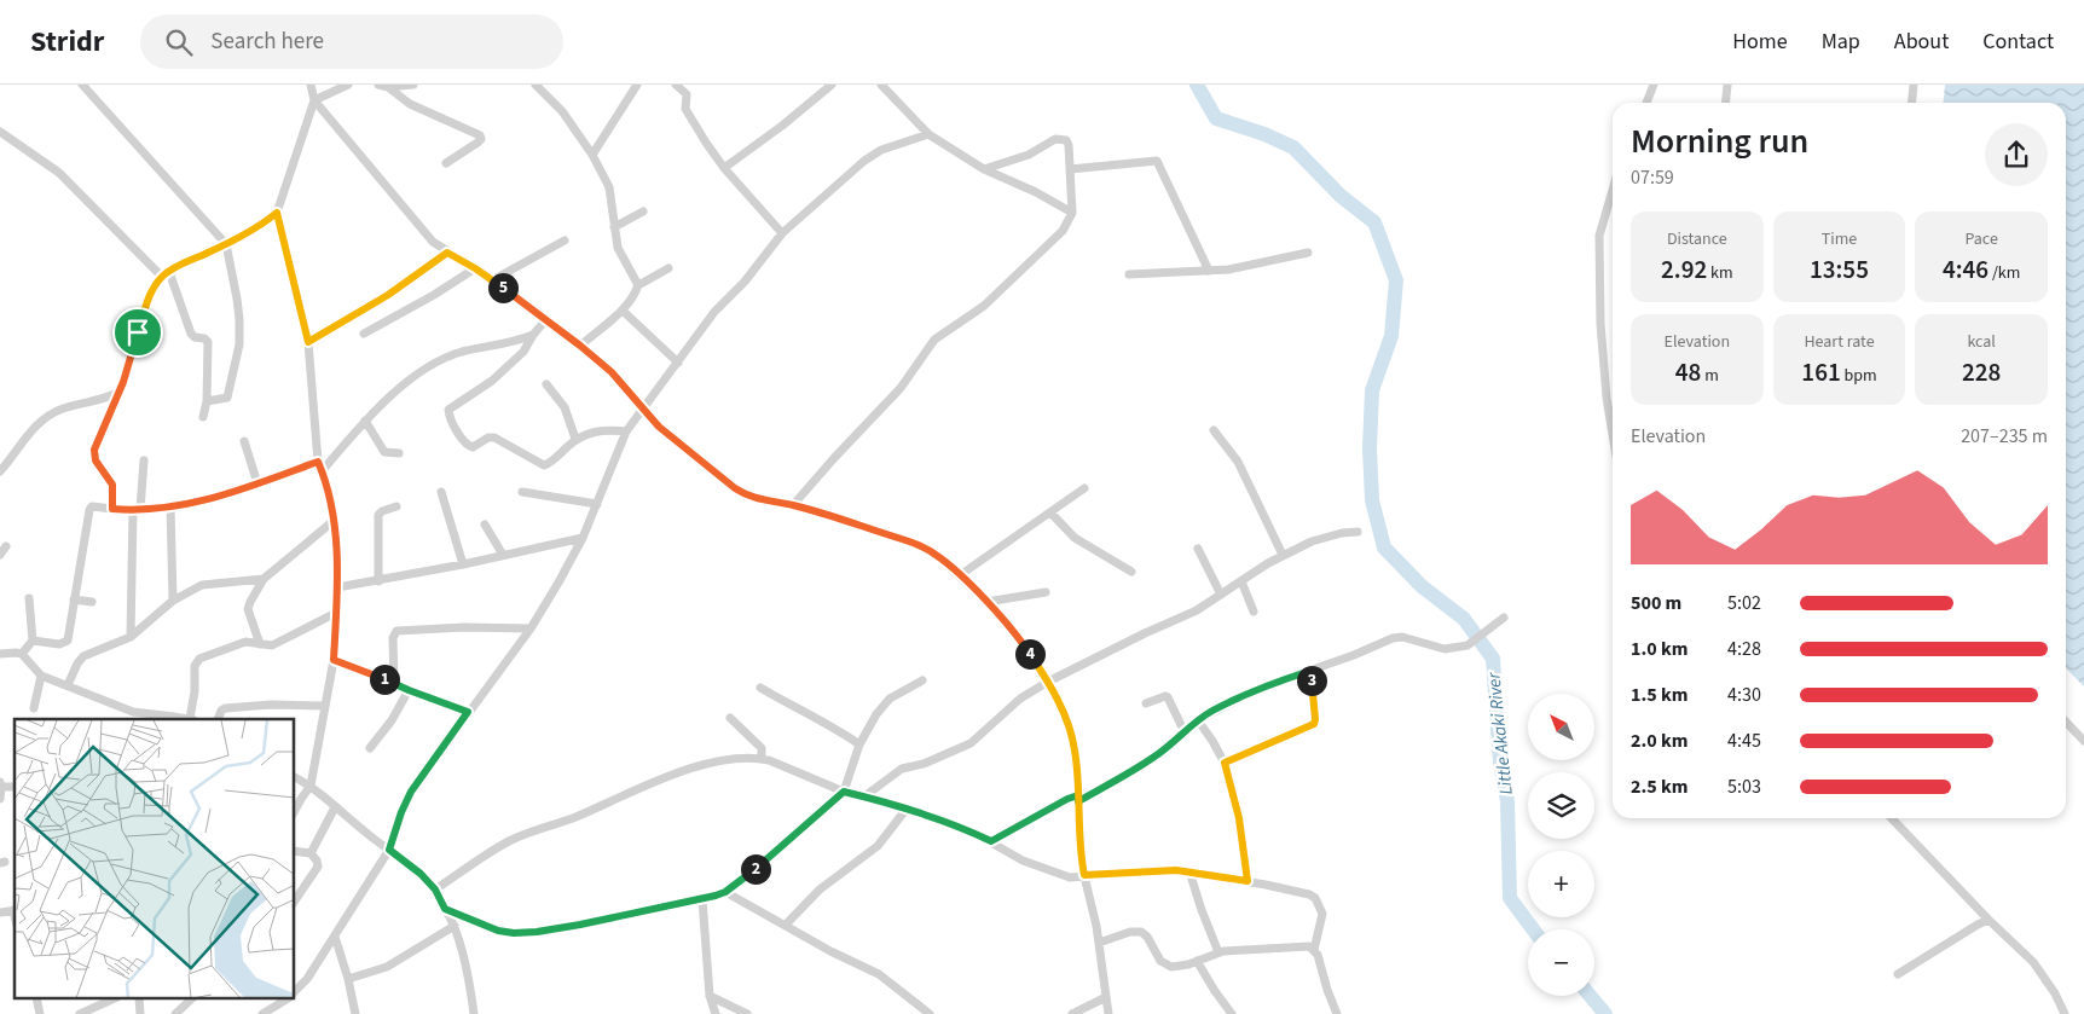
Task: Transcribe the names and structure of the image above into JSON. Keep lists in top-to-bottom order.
{
  "water": ["Little Akaki River"],
  "north": "top left",
  "page": {
    "header": "Stridr",
    "search": "Search here",
    "nav": [
      "Home",
      "Map",
      "About",
      "Contact"
    ],
    "heading": ["Morning run", "07:59"],
    "stats": [
      ["Distance", "2.92 km"],
      ["Time", "13:55"],
      ["Pace", "4:46 /km"],
      ["Elevation", "48 m"],
      ["Heart rate", "161 bpm"],
      ["kcal", "228"]
    ],
    "pins": [
      "5",
      "4",
      "1",
      "3",
      "2"
    ],
    "chart": ["Elevation", "207–235 m"],
    "list": [
      {
        "name": "500 m",
        "note": "5:02"
      },
      {
        "name": "1.0 km",
        "note": "4:28"
      },
      {
        "name": "1.5 km",
        "note": "4:30"
      },
      {
        "name": "2.0 km",
        "note": "4:45"
      },
      {
        "name": "2.5 km",
        "note": "5:03"
      }
    ],
    "map_buttons": ["+", "−"]
  }
}
